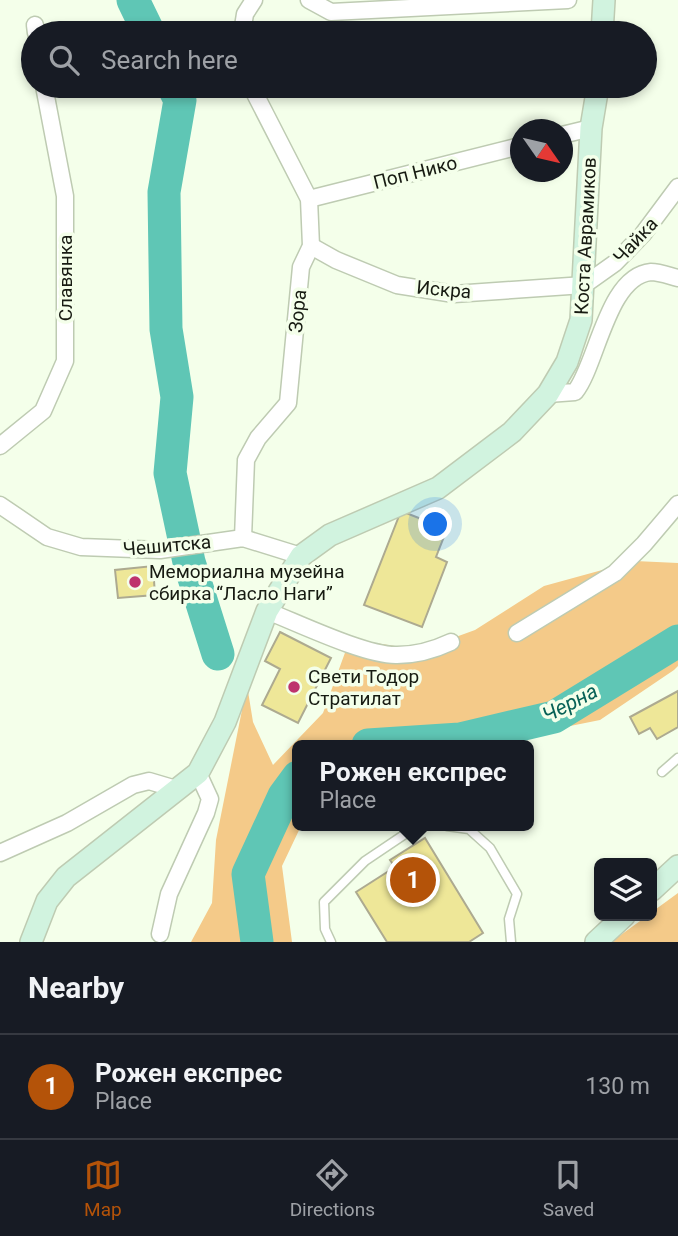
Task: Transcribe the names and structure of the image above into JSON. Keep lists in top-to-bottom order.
{
  "streets": {
    "street": [
      "Поп Нико",
      "Коста Аврамиков",
      "Чайка",
      "Славянка",
      "Искра",
      "Зора",
      "Чешитска"
    ]
  },
  "crossings": [
    ["Поп Нико", "Зора"],
    ["Коста Аврамиков", "Чайка"],
    ["Коста Аврамиков", "Искра"],
    ["Коста Аврамиков", "Чешитска"],
    ["Чайка", "Искра"],
    ["Искра", "Зора"],
    ["Зора", "Чешитска"]
  ],
  "water": ["Черна"],
  "places": ["Мемориална музейна сбирка “Ласло Наги”", "Свети Тодор Стратилат"],
  "north": "bottom right",
  "page": {
    "search": "Search here",
    "popup": ["Рожен експрес", "Place"],
    "pins": "1",
    "heading": "Nearby",
    "list": [
      {
        "mark": "1",
        "name": "Рожен експрес",
        "note": "Place",
        "value": "130 m"
      }
    ],
    "nav": ["Map", "Directions", "Saved"]
  }
}
